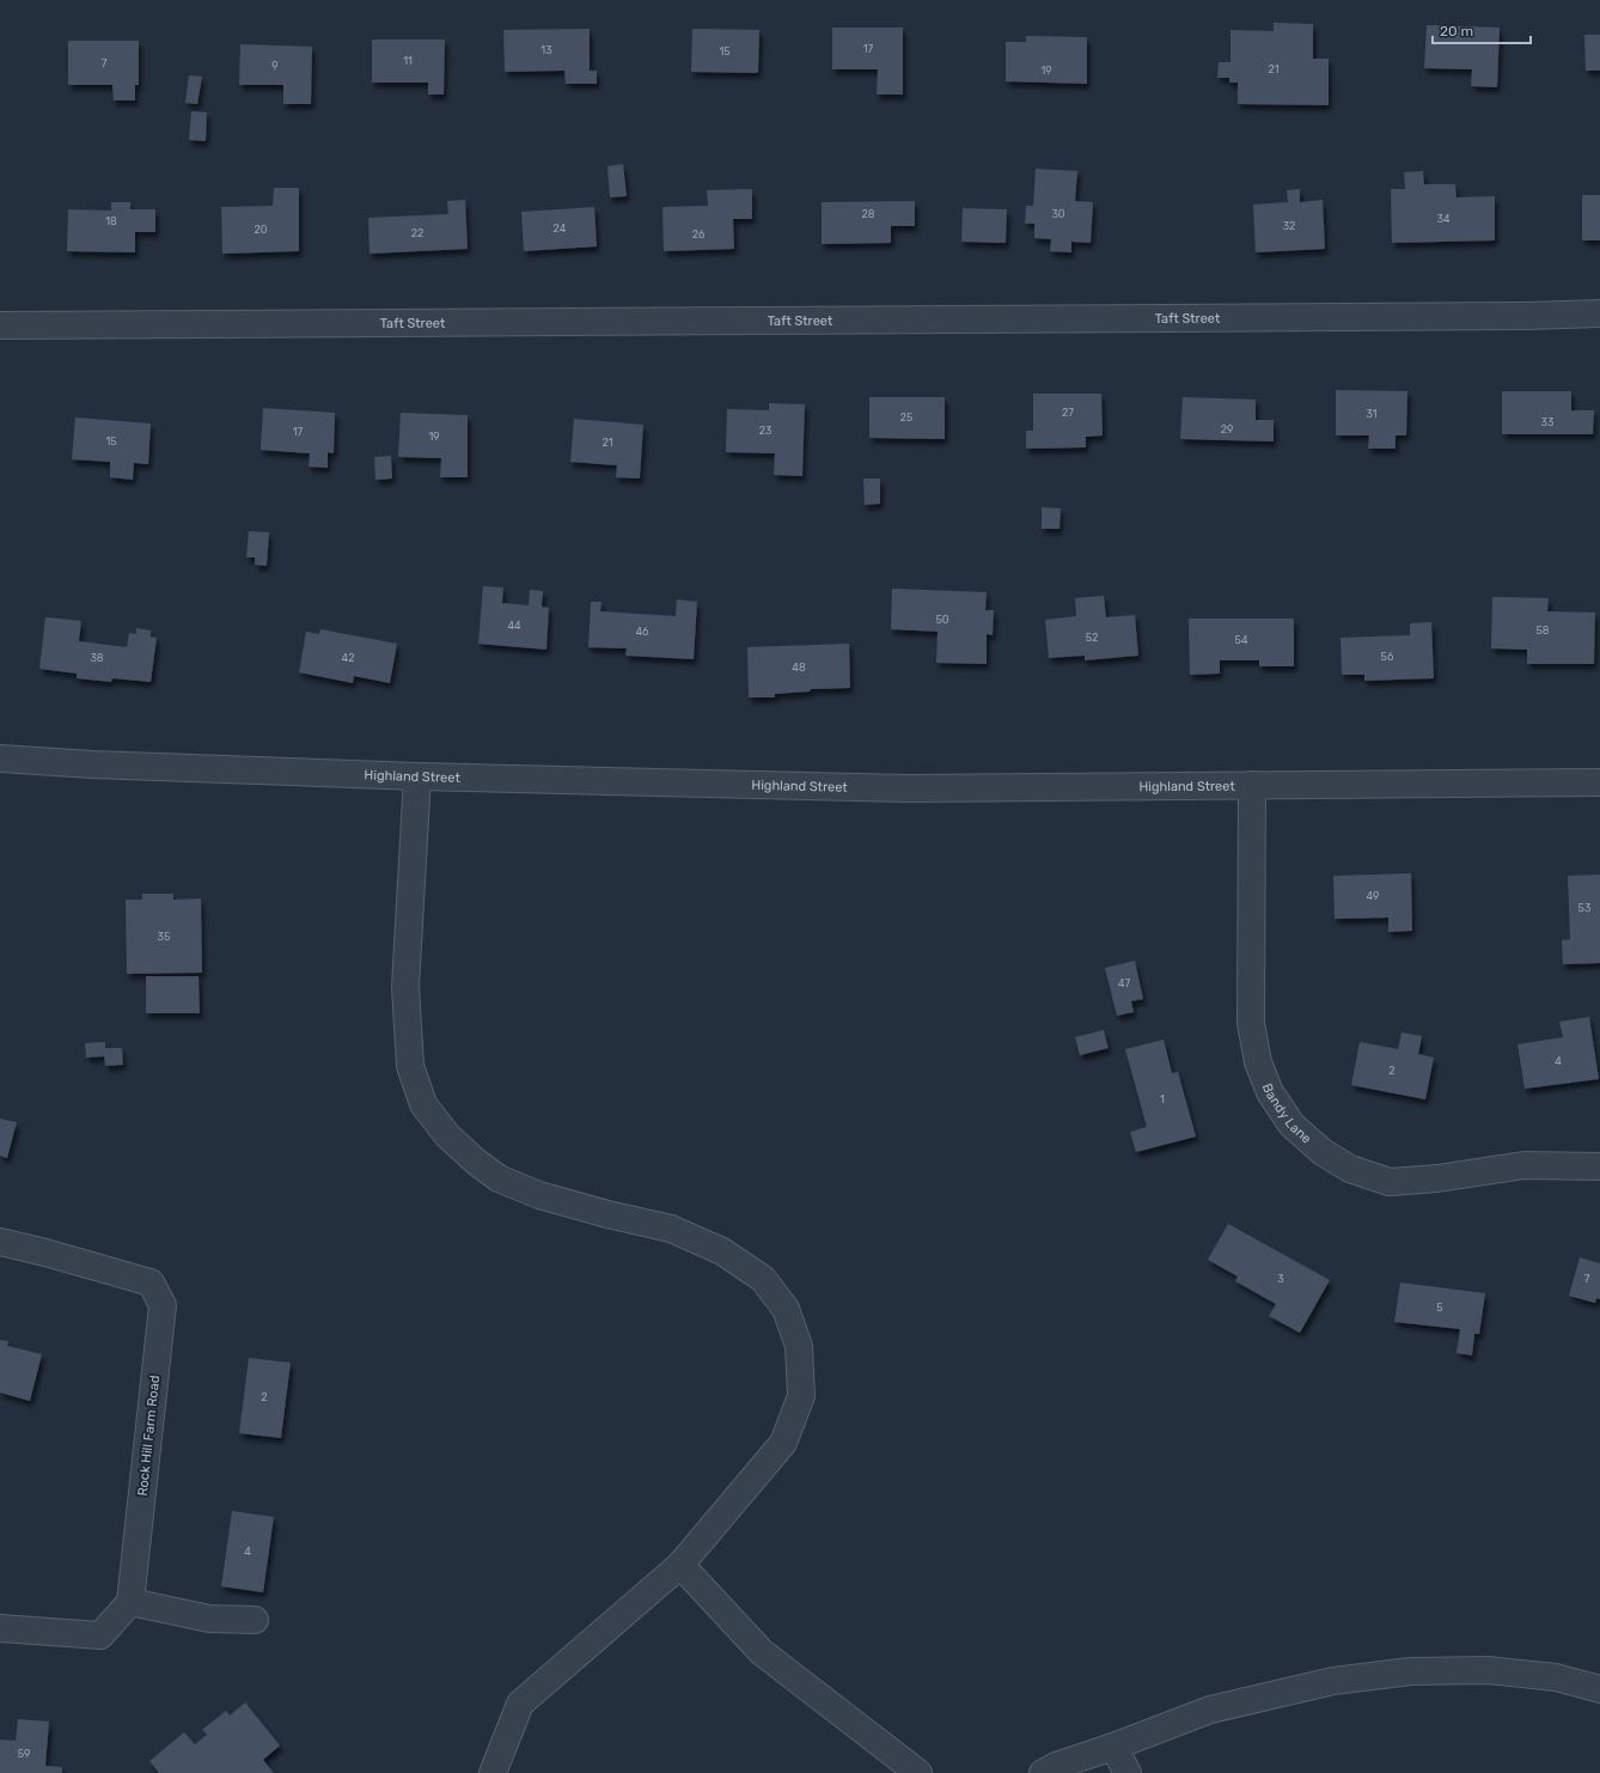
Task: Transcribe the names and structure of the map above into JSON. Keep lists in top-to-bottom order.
{
  "streets": {
    "street": [
      "Taft Street",
      "Highland Street",
      "Bandy Lane",
      "Rock Hill Farm Road"
    ]
  },
  "crossings": [
    ["Highland Street", "Bandy Lane"]
  ],
  "house_numbers": [
    "17",
    "13",
    "15",
    "11",
    "7",
    "9",
    "21",
    "19",
    "28",
    "30",
    "34",
    "18",
    "32",
    "24",
    "20",
    "22",
    "26",
    "27",
    "31",
    "25",
    "33",
    "29",
    "23",
    "17",
    "19",
    "15",
    "21",
    "50",
    "44",
    "58",
    "46",
    "52",
    "54",
    "56",
    "38",
    "42",
    "48",
    "49",
    "53",
    "35",
    "47",
    "4",
    "2",
    "1",
    "3",
    "7",
    "5",
    "2",
    "4",
    "59"
  ],
  "scale_bar": "20 m"
}
